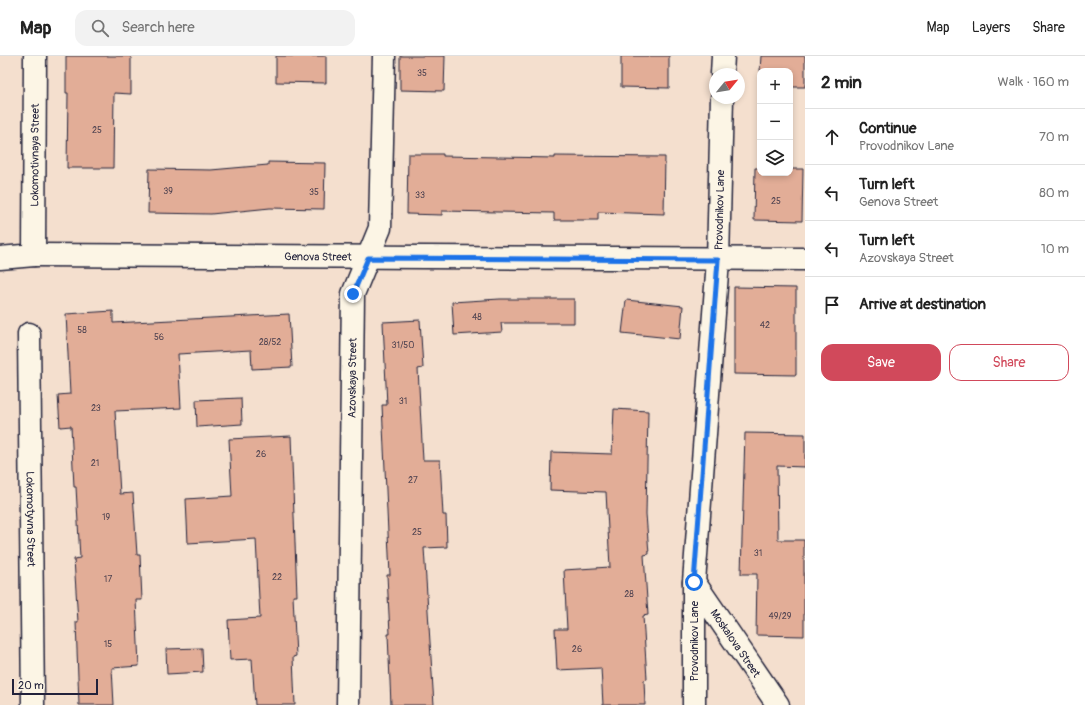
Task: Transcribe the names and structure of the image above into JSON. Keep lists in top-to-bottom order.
{
  "streets": {
    "street": [
      "Lokomotivnaya Street",
      "Provodnikov Lane",
      "Genova Street",
      "Azovskaya Street",
      "Lokomotyvna Street",
      "Moskalova Street"
    ]
  },
  "crossings": [
    ["Lokomotivnaya Street", "Genova Street"],
    ["Provodnikov Lane", "Genova Street"],
    ["Provodnikov Lane", "Moskalova Street"],
    ["Genova Street", "Azovskaya Street"]
  ],
  "house_numbers": [
    "35",
    "25",
    "39",
    "35",
    "33",
    "25",
    "48",
    "42",
    "58",
    "56",
    "28/52",
    "31/50",
    "31",
    "23",
    "26",
    "21",
    "27",
    "19",
    "25",
    "31",
    "22",
    "17",
    "28",
    "49/29",
    "15",
    "26"
  ],
  "scale_bar": "20 m",
  "north": "top right",
  "page": {
    "header": "Map",
    "search": "Search here",
    "nav": ["Map", "Layers", "Share"],
    "heading": ["2 min", "Walk · 160 m"],
    "map_buttons": ["+", "−"],
    "list": [
      ["Continue", "Provodnikov Lane", "70 m"],
      ["Turn left", "Genova Street", "80 m"],
      ["Turn left", "Azovskaya Street", "10 m"],
      "Arrive at destination"
    ],
    "buttons": ["Save", "Share"],
    "scale": "20 m"
  }
}
